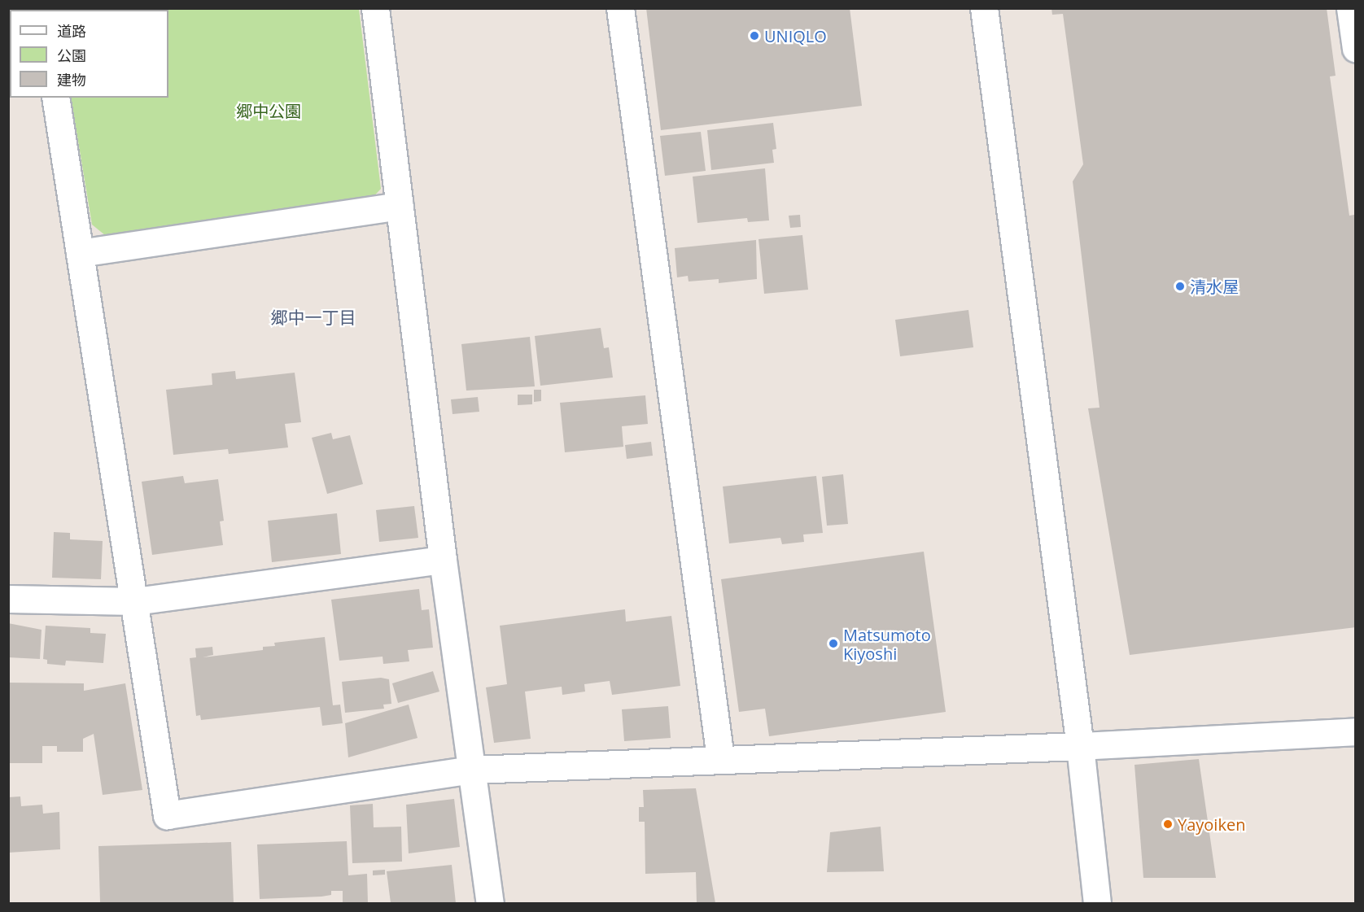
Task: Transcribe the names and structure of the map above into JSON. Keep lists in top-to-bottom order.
{
  "districts": ["郷中一丁目"],
  "parks": ["郷中公園"],
  "places": [
    "UNIQLO",
    "清水屋",
    "Matsumoto Kiyoshi",
    "Yayoiken"
  ],
  "legend": ["道路", "公園", "建物"]
}
